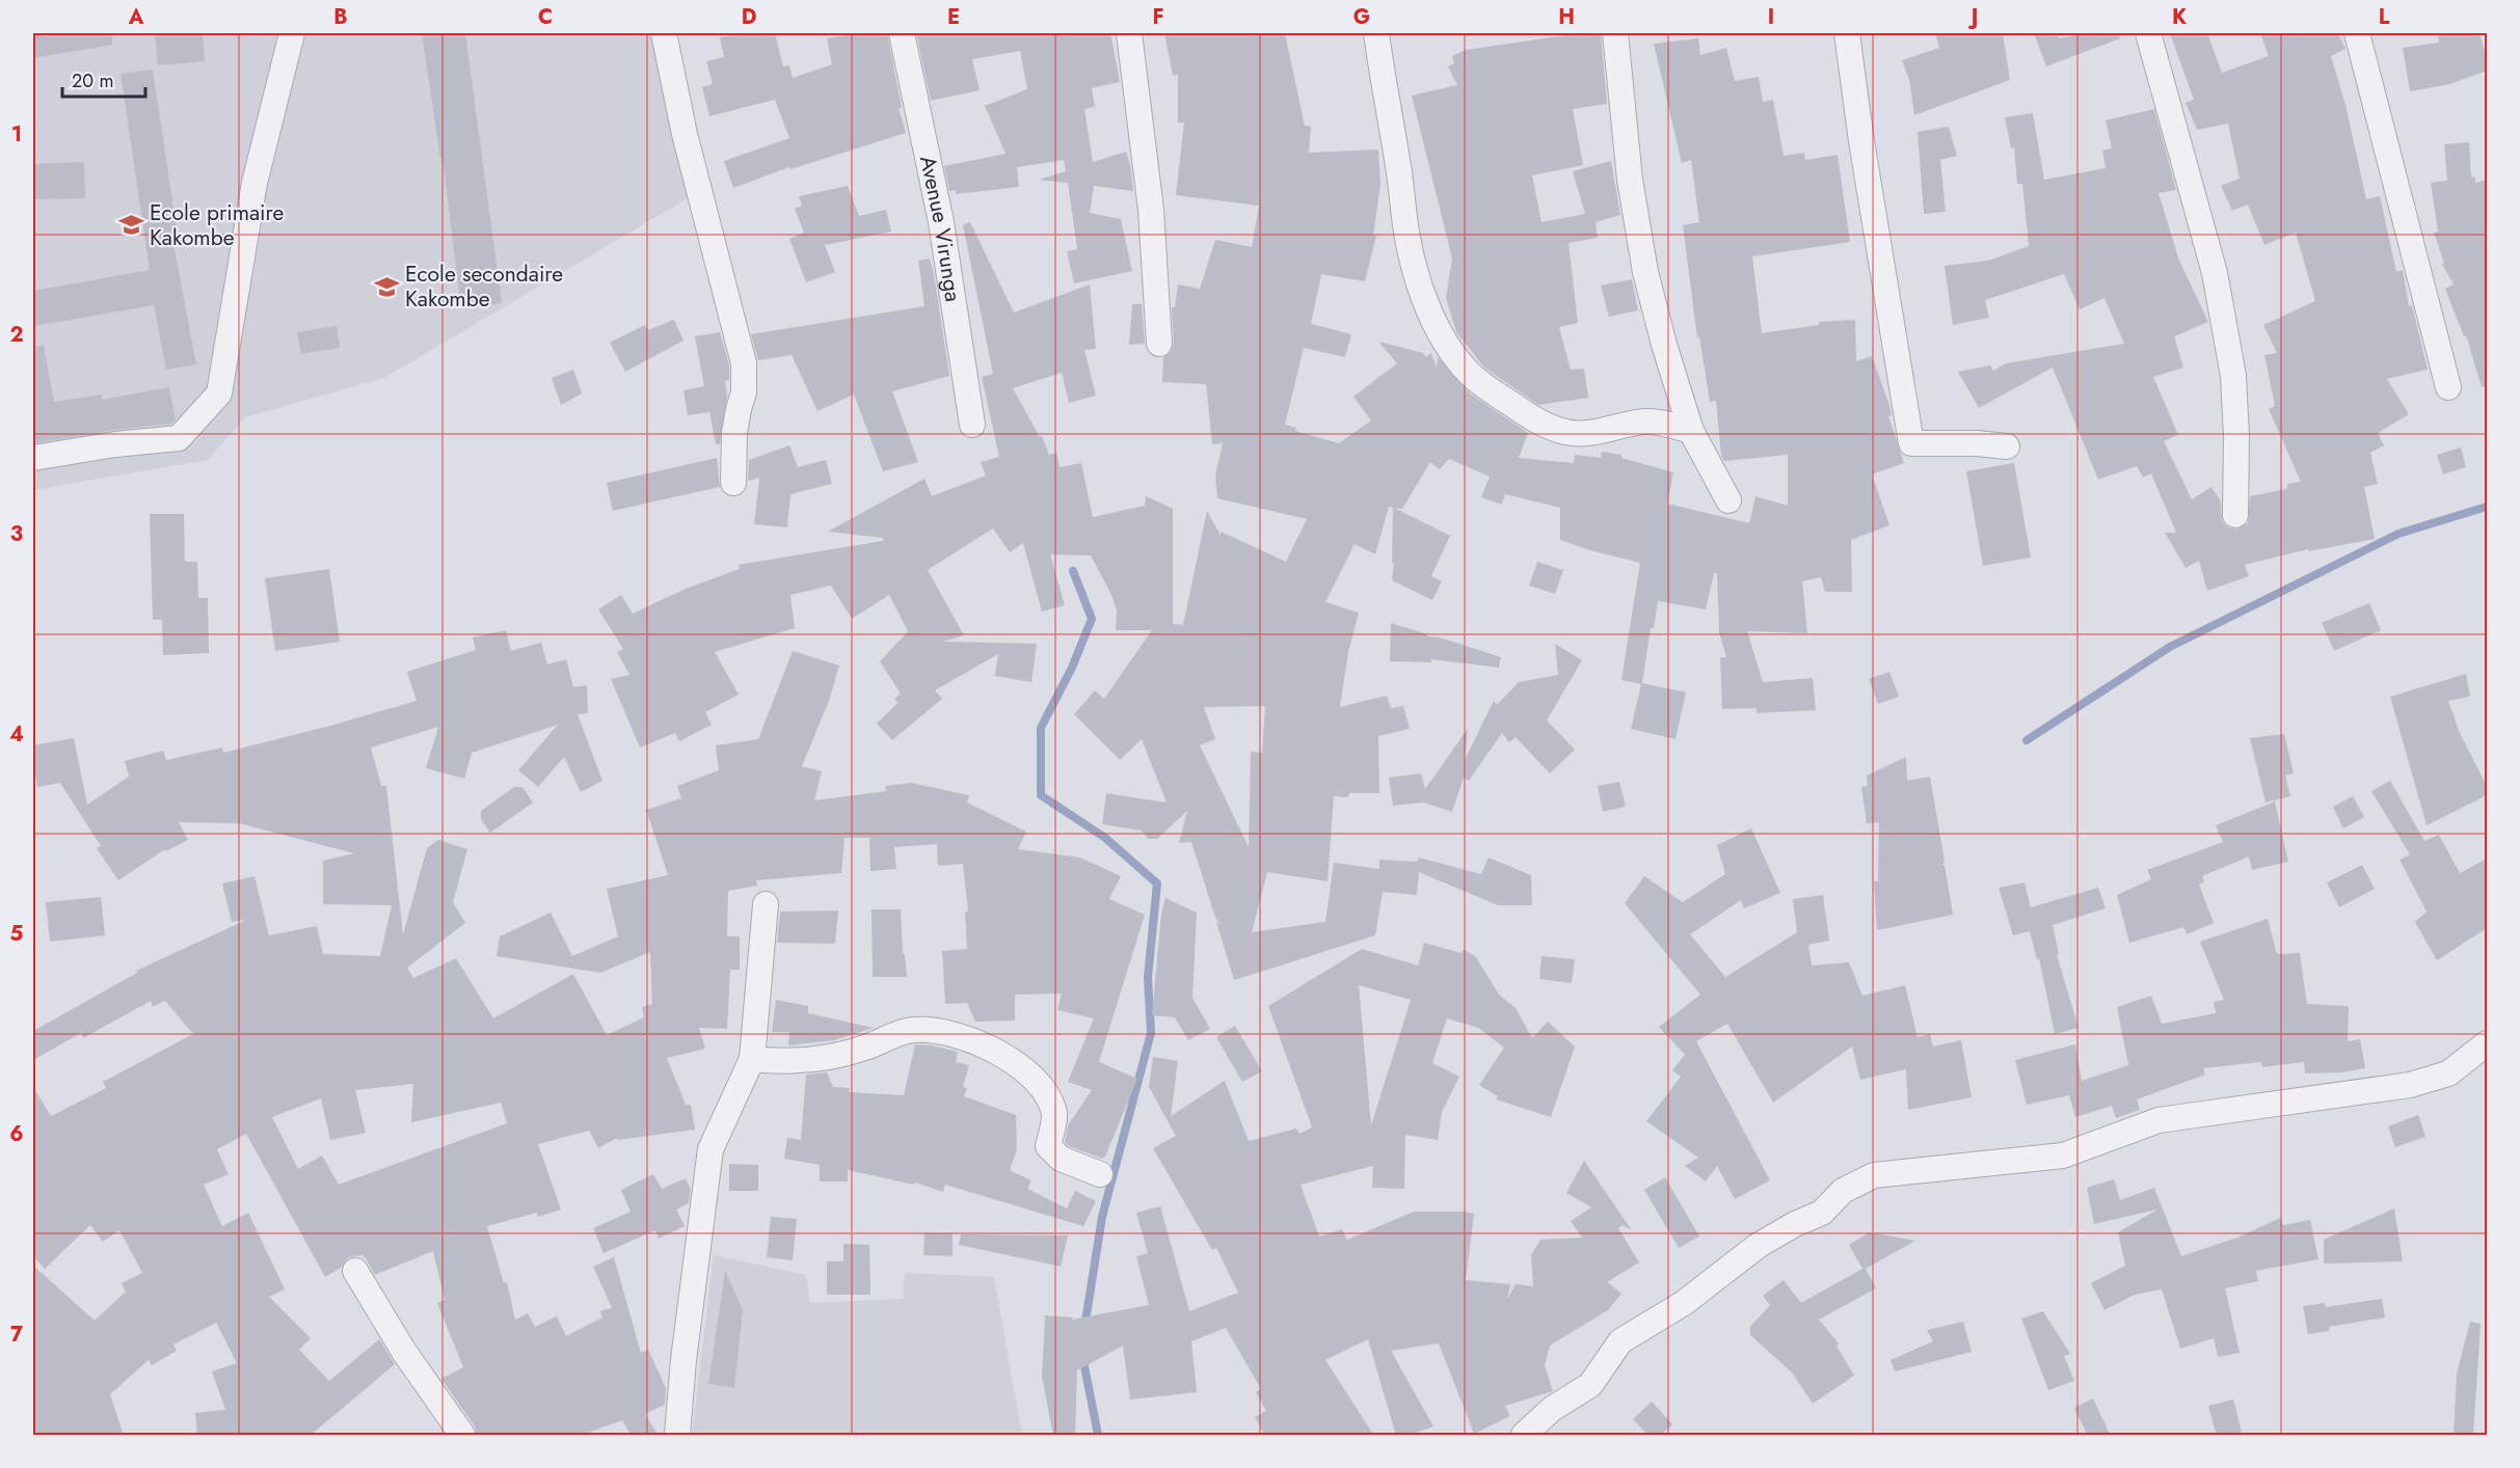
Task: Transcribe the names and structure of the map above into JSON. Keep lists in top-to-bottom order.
{
  "streets": {
    "street": ["Avenue Virunga"]
  },
  "places": {
    "school or university": ["Ecole primaire Kakombe", "Ecole secondaire Kakombe"]
  },
  "scale_bar": "20 m",
  "grid": {
    "columns": [
      "A",
      "B",
      "C",
      "D",
      "E",
      "F",
      "G",
      "H",
      "I",
      "J",
      "K",
      "L"
    ],
    "rows": [
      "1",
      "2",
      "3",
      "4",
      "5",
      "6",
      "7"
    ]
  }
}
